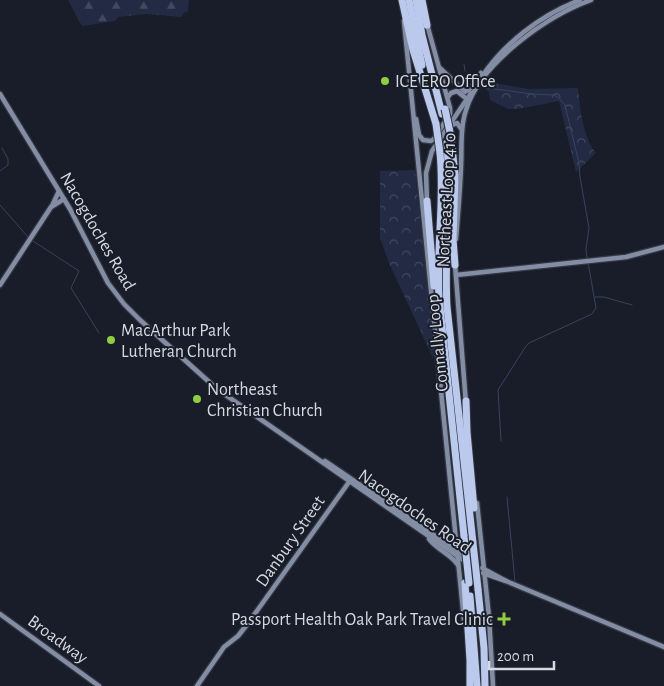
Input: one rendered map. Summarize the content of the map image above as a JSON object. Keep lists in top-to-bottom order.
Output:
{
  "streets": {
    "highway": ["Connally Loop"],
    "main road": [
      "Northeast Loop 410",
      "Nacogdoches Road",
      "Danbury Street",
      "Broadway"
    ]
  },
  "crossings": [
    ["Northeast Loop 410", "Nacogdoches Road"],
    ["Northeast Loop 410", "Connally Loop"],
    ["Nacogdoches Road", "Connally Loop"],
    ["Nacogdoches Road", "Danbury Street"]
  ],
  "places": {
    "other": ["ICE ERO Office", "MacArthur Park Lutheran Church", "Northeast Christian Church"],
    "health": ["Passport Health Oak Park Travel Clinic"]
  },
  "scale_bar": "200 m"
}
